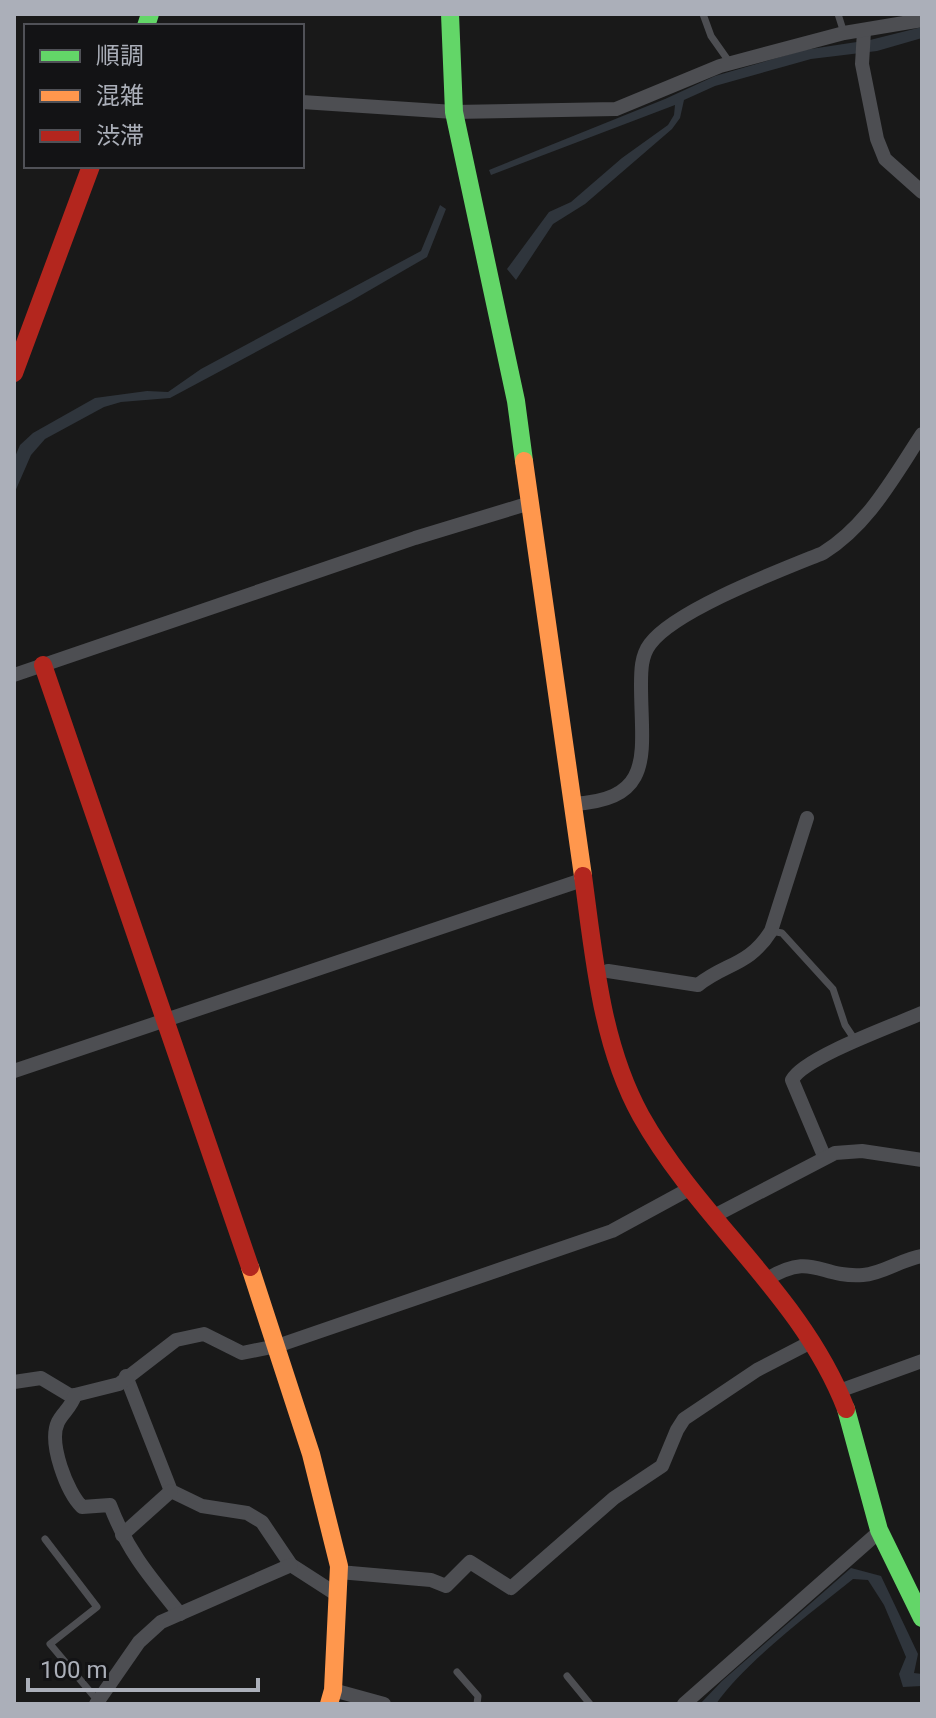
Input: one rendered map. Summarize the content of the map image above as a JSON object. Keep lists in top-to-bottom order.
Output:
{
  "legend": ["順調", "混雑", "渋滞"],
  "scale_bar": "100 m"
}
